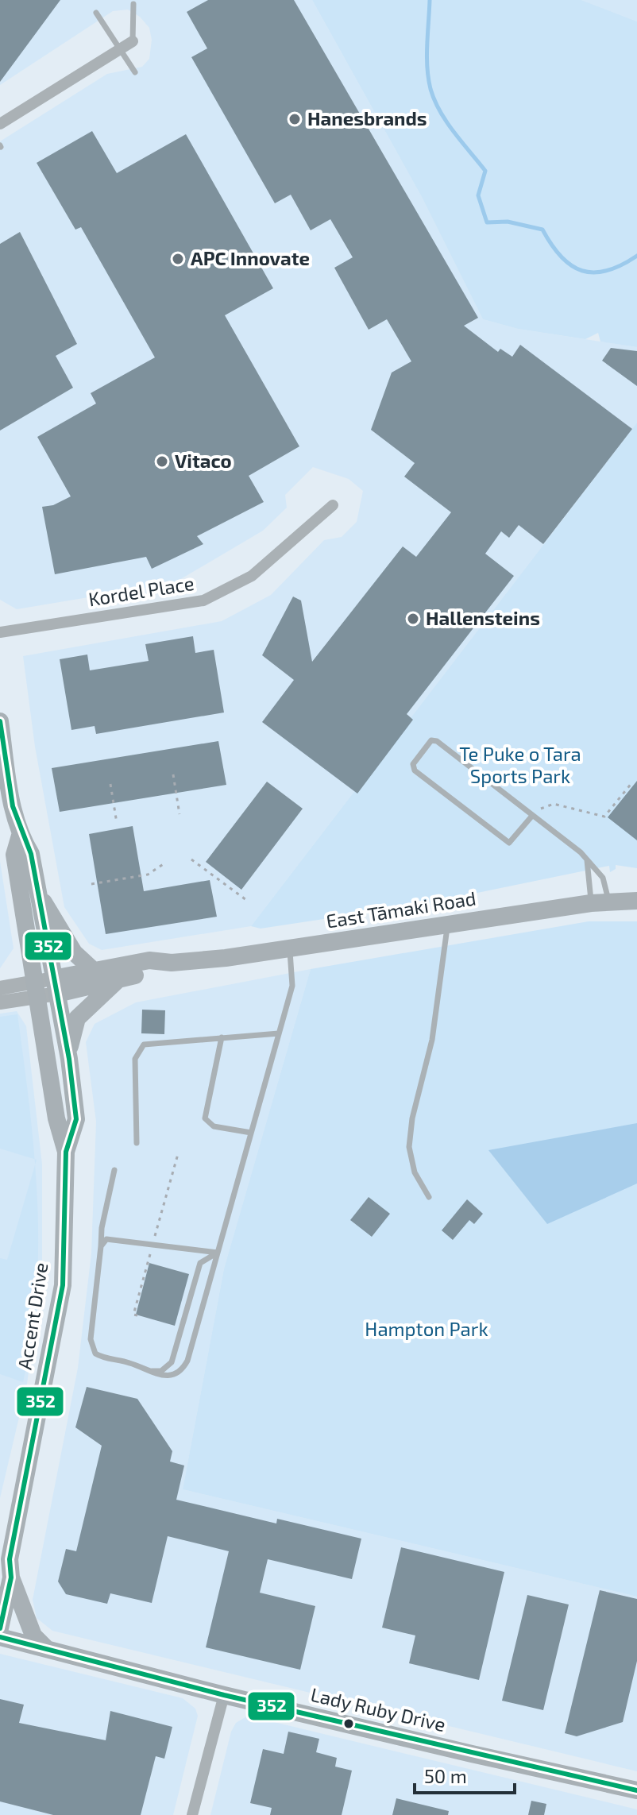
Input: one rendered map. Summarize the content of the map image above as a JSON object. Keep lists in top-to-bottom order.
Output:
{
  "streets": {
    "main road": ["East Tāmaki Road", "Accent Drive", "Lady Ruby Drive"],
    "street": ["Kordel Place"]
  },
  "crossings": [
    ["East Tāmaki Road", "Accent Drive"]
  ],
  "parks": ["Te Puke o Tara Sports Park", "Hampton Park"],
  "places": [
    "Hanesbrands",
    "APC Innovate",
    "Vitaco",
    "Hallensteins"
  ],
  "lines": ["transit line 352"],
  "scale_bar": "50 m"
}
